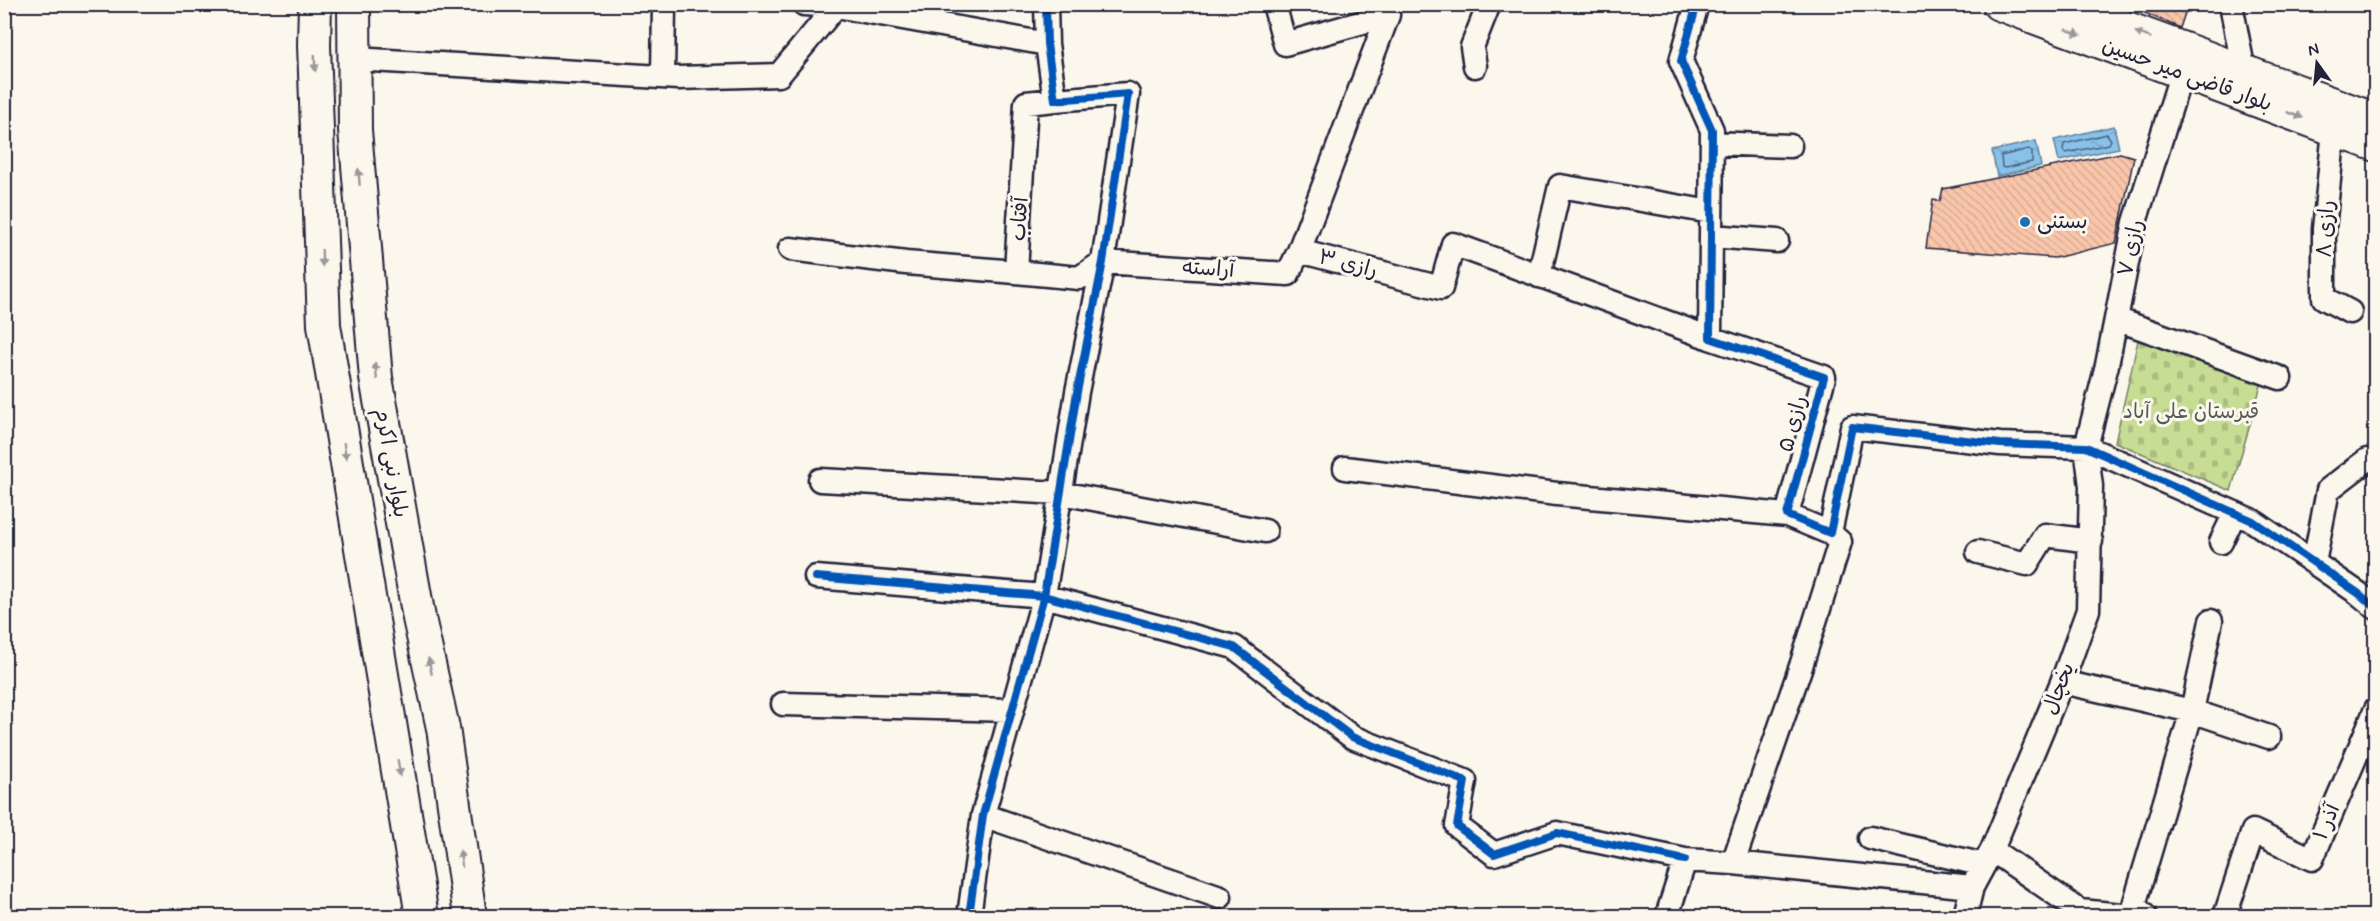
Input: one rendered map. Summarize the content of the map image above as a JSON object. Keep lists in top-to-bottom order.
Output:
{
  "streets": {
    "main road": ["بلوار قاضی میر حسین", "بلوار نبی اکرم"],
    "street": [
      "آفتاب",
      "رازی ۸",
      "رازی ۷",
      "رازی ۳",
      "آراسته",
      "رازی ۵",
      "یخچال",
      "آذر ۱"
    ]
  },
  "crossings": [
    ["بلوار قاضی میر حسین", "رازی ۸"],
    ["بلوار قاضی میر حسین", "رازی ۷"],
    ["آفتاب", "آراسته"],
    ["رازی ۷", "یخچال"],
    ["رازی ۳", "آراسته"],
    ["رازی ۳", "رازی ۵"]
  ],
  "parks": ["قبرستان علی آباد"],
  "places": ["بستنی"],
  "north": "top"
}
